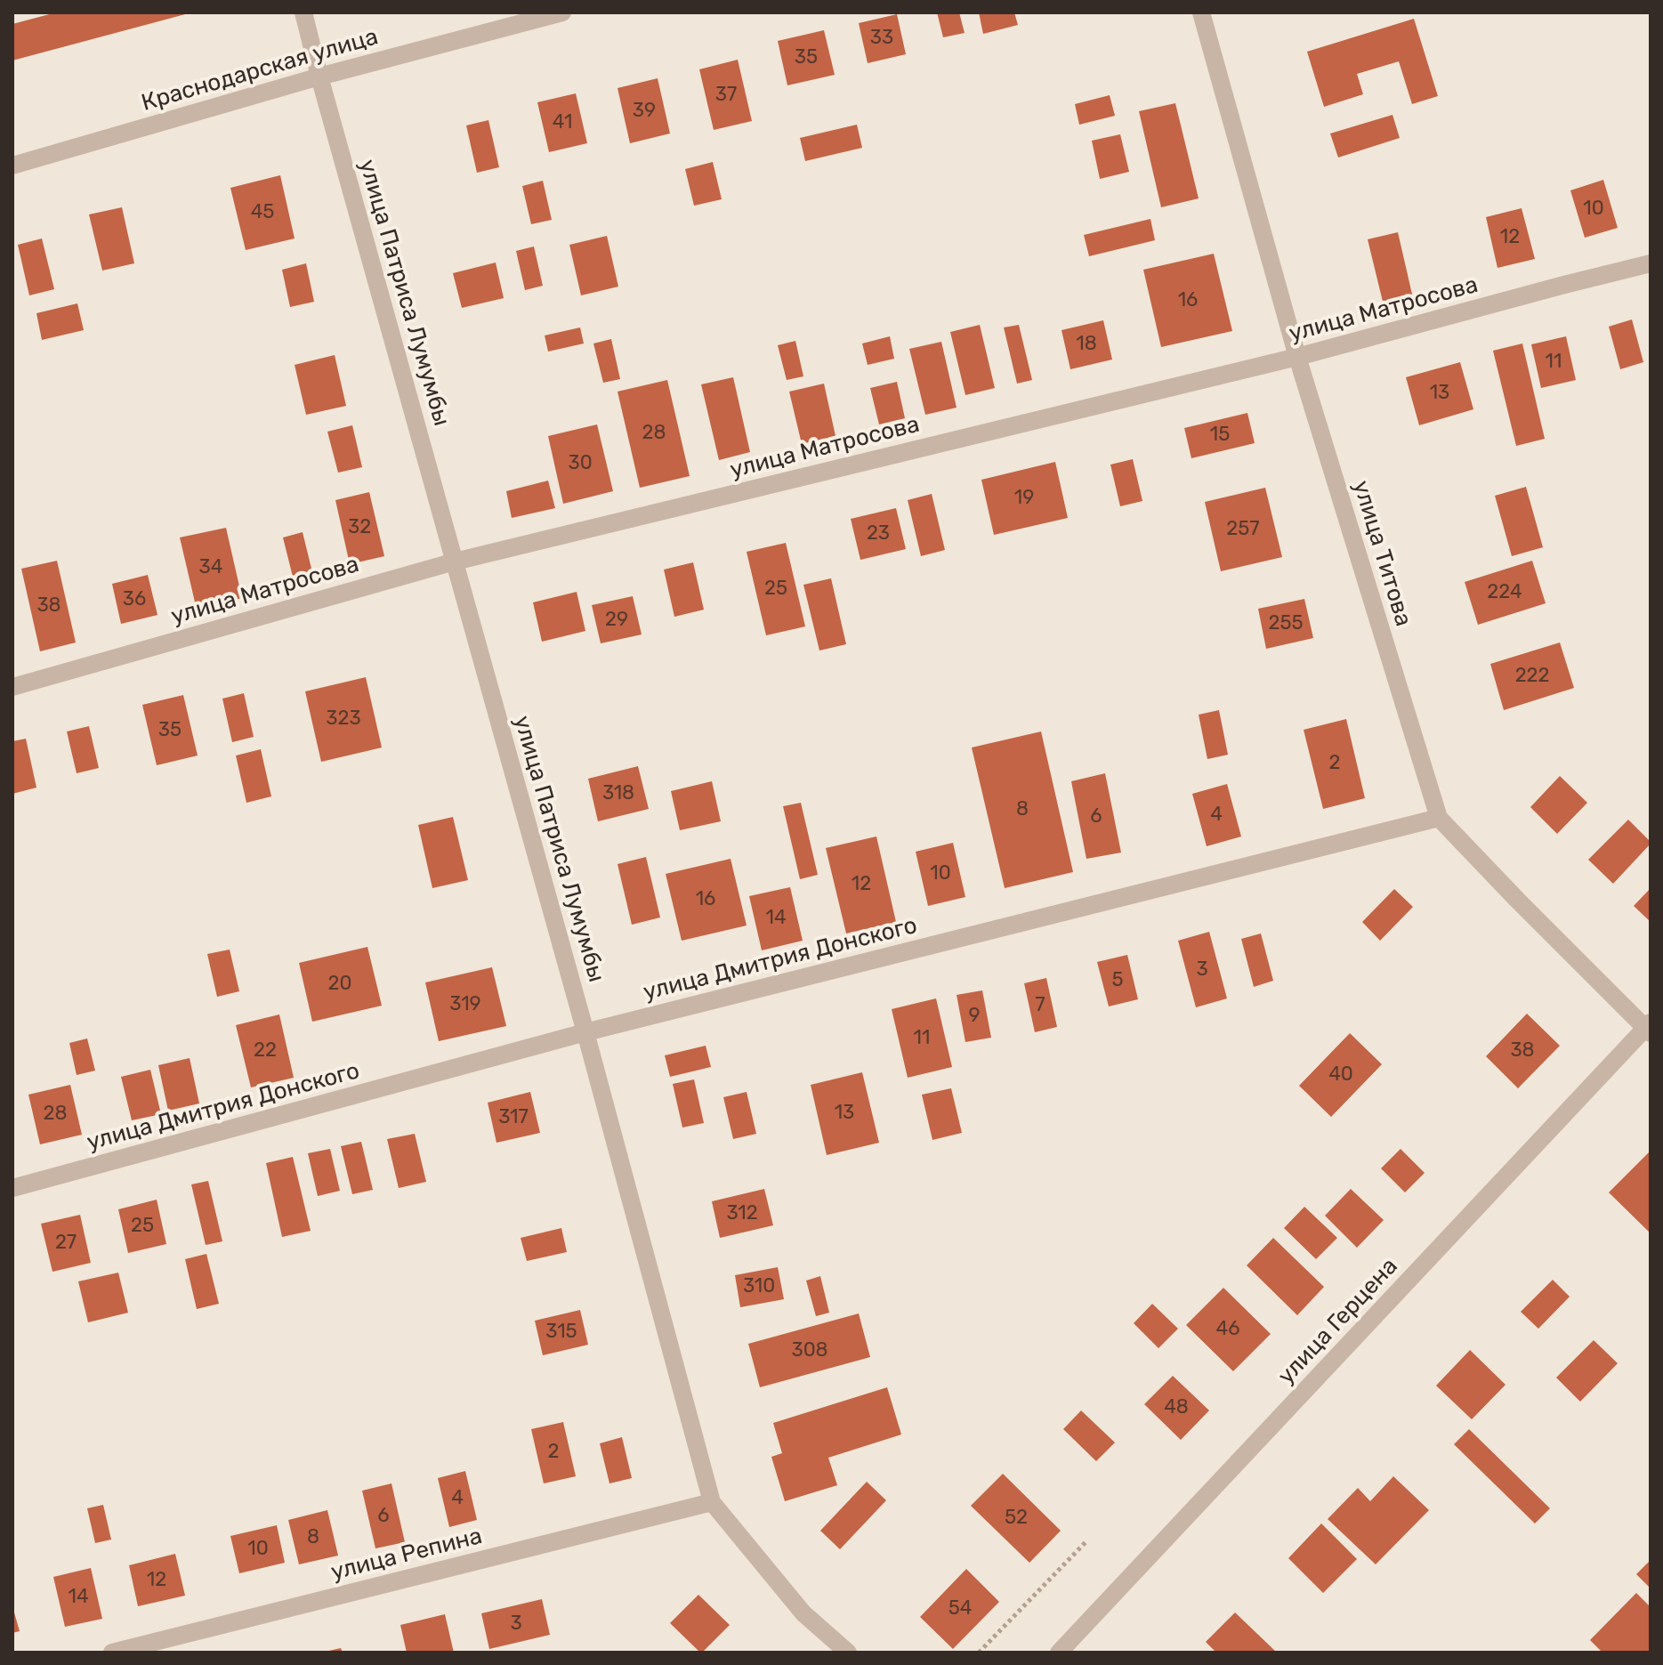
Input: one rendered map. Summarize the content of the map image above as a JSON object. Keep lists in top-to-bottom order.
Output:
{
  "streets": {
    "street": [
      "Краснодарская улица",
      "улица Патриса Лумумбы",
      "улица Матросова",
      "улица Титова",
      "улица Дмитрия Донского",
      "улица Герцена",
      "улица Репина"
    ]
  },
  "crossings": [
    ["Краснодарская улица", "улица Патриса Лумумбы"],
    ["улица Патриса Лумумбы", "улица Матросова"],
    ["улица Патриса Лумумбы", "улица Дмитрия Донского"],
    ["улица Патриса Лумумбы", "улица Репина"],
    ["улица Матросова", "улица Титова"],
    ["улица Титова", "улица Дмитрия Донского"],
    ["улица Титова", "улица Герцена"]
  ],
  "house_numbers": [
    "33",
    "35",
    "37",
    "39",
    "41",
    "10",
    "45",
    "12",
    "16",
    "18",
    "11",
    "13",
    "28",
    "15",
    "30",
    "19",
    "32",
    "257",
    "23",
    "34",
    "25",
    "224",
    "36",
    "38",
    "29",
    "255",
    "222",
    "323",
    "35",
    "2",
    "318",
    "8",
    "4",
    "6",
    "10",
    "12",
    "16",
    "14",
    "3",
    "5",
    "20",
    "319",
    "7",
    "9",
    "11",
    "22",
    "38",
    "40",
    "13",
    "28",
    "317",
    "312",
    "25",
    "27",
    "310",
    "46",
    "315",
    "308",
    "48",
    "2",
    "4",
    "6",
    "52",
    "8",
    "10",
    "12",
    "14",
    "54",
    "3"
  ]
}
